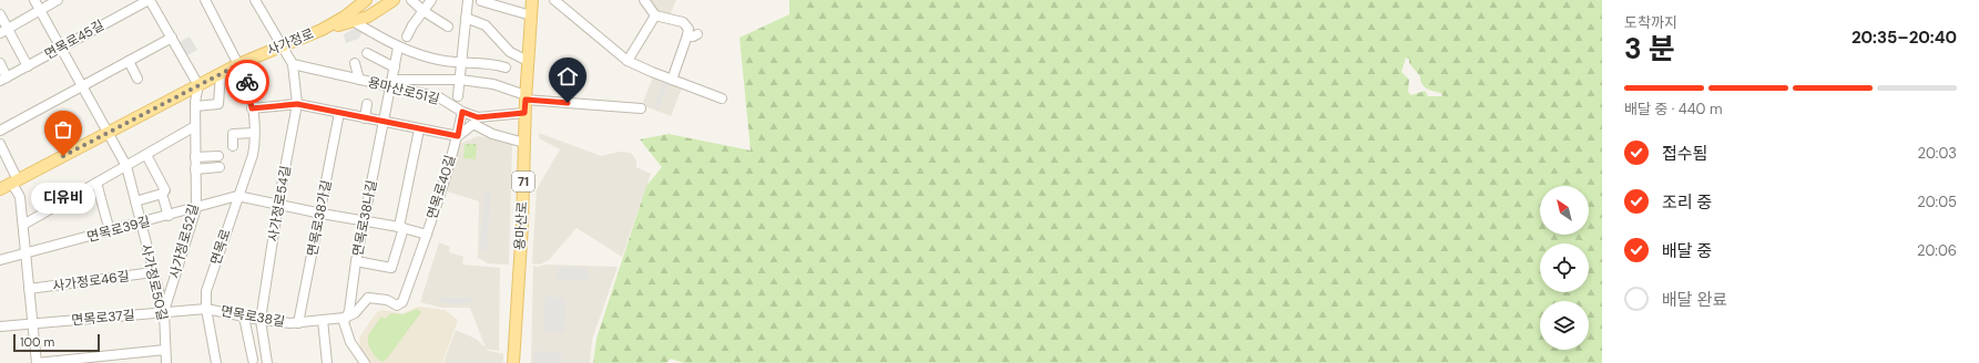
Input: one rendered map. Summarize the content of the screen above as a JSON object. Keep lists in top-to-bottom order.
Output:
{
  "streets": {
    "main road": ["사가정로", "71", "용마산로"],
    "street": [
      "면목로45길",
      "용마산로51길",
      "면목로40길",
      "사가정로54길",
      "면목로38가길",
      "면목로38나길",
      "면목로39길",
      "사가정로52길",
      "면목로",
      "사가정로46길",
      "사가정로50길",
      "면목로38길",
      "면목로37길"
    ]
  },
  "crossings": [
    ["면목로45길", "사가정로50길"],
    ["사가정로", "사가정로54길"],
    ["사가정로", "사가정로52길"],
    ["사가정로", "면목로"],
    ["사가정로", "사가정로50길"],
    ["용마산로51길", "면목로40길"],
    ["용마산로51길", "사가정로54길"],
    ["용마산로51길", "면목로38나길"],
    ["용마산로51길", "용마산로"],
    ["면목로40길", "사가정로54길"],
    ["면목로40길", "면목로38가길"],
    ["면목로40길", "면목로38나길"],
    ["면목로40길", "면목로39길"],
    ["면목로40길", "면목로"],
    ["사가정로54길", "면목로38길"],
    ["면목로38가길", "면목로38길"],
    ["면목로38나길", "면목로38길"],
    ["면목로39길", "사가정로52길"],
    ["면목로39길", "면목로"],
    ["면목로39길", "사가정로50길"],
    ["사가정로52길", "사가정로50길"],
    ["사가정로52길", "면목로37길"],
    ["면목로", "면목로38길"],
    ["면목로", "면목로37길"],
    ["사가정로46길", "사가정로50길"],
    ["사가정로50길", "면목로37길"],
    ["면목로38길", "면목로37길"]
  ],
  "places": ["디유비"],
  "scale_bar": "100 m",
  "north": "top left",
  "page": {
    "heading": ["3 분", "도착까지", "20:35–20:40"],
    "bar": "배달 중 · 440 m",
    "list": [
      ["접수됨", "20:03"],
      ["조리 중", "20:05"],
      ["배달 중", "20:06"],
      "배달 완료"
    ],
    "bubble": "디유비",
    "scale": "100 m"
  }
}
